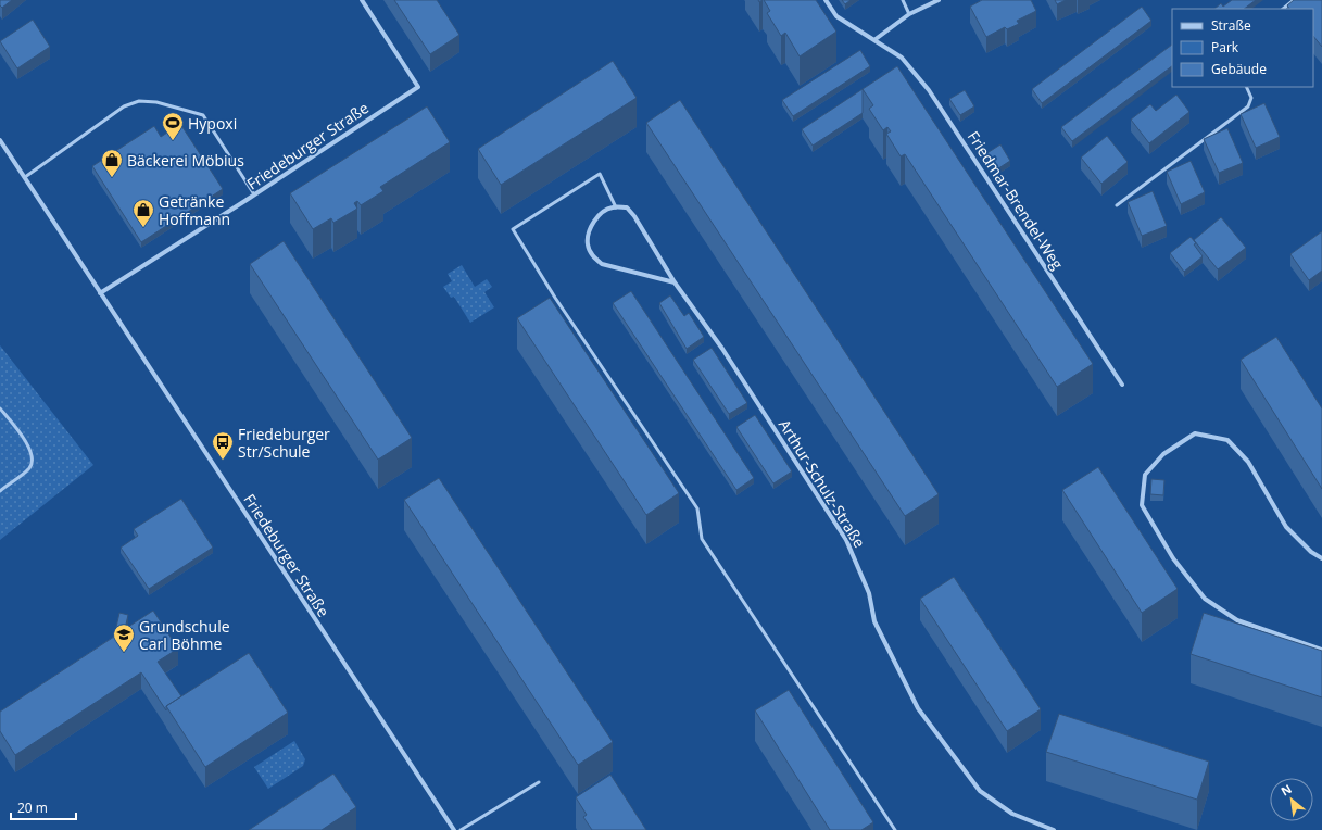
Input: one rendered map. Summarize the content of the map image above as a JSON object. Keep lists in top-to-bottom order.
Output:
{
  "streets": {
    "street": ["Friedeburger Straße", "Friedmar-Brendel-Weg", "Arthur-Schulz-Straße"]
  },
  "places": {
    "sports": ["Hypoxi"],
    "shop": ["Bäckerei Möbius", "Getränke Hoffmann"],
    "bus stop": ["Friedeburger Str/Schule"],
    "school or university": ["Grundschule Carl Böhme"]
  },
  "legend": ["Straße", "Park", "Gebäude"],
  "scale_bar": "20 m",
  "north": "top left"
}
